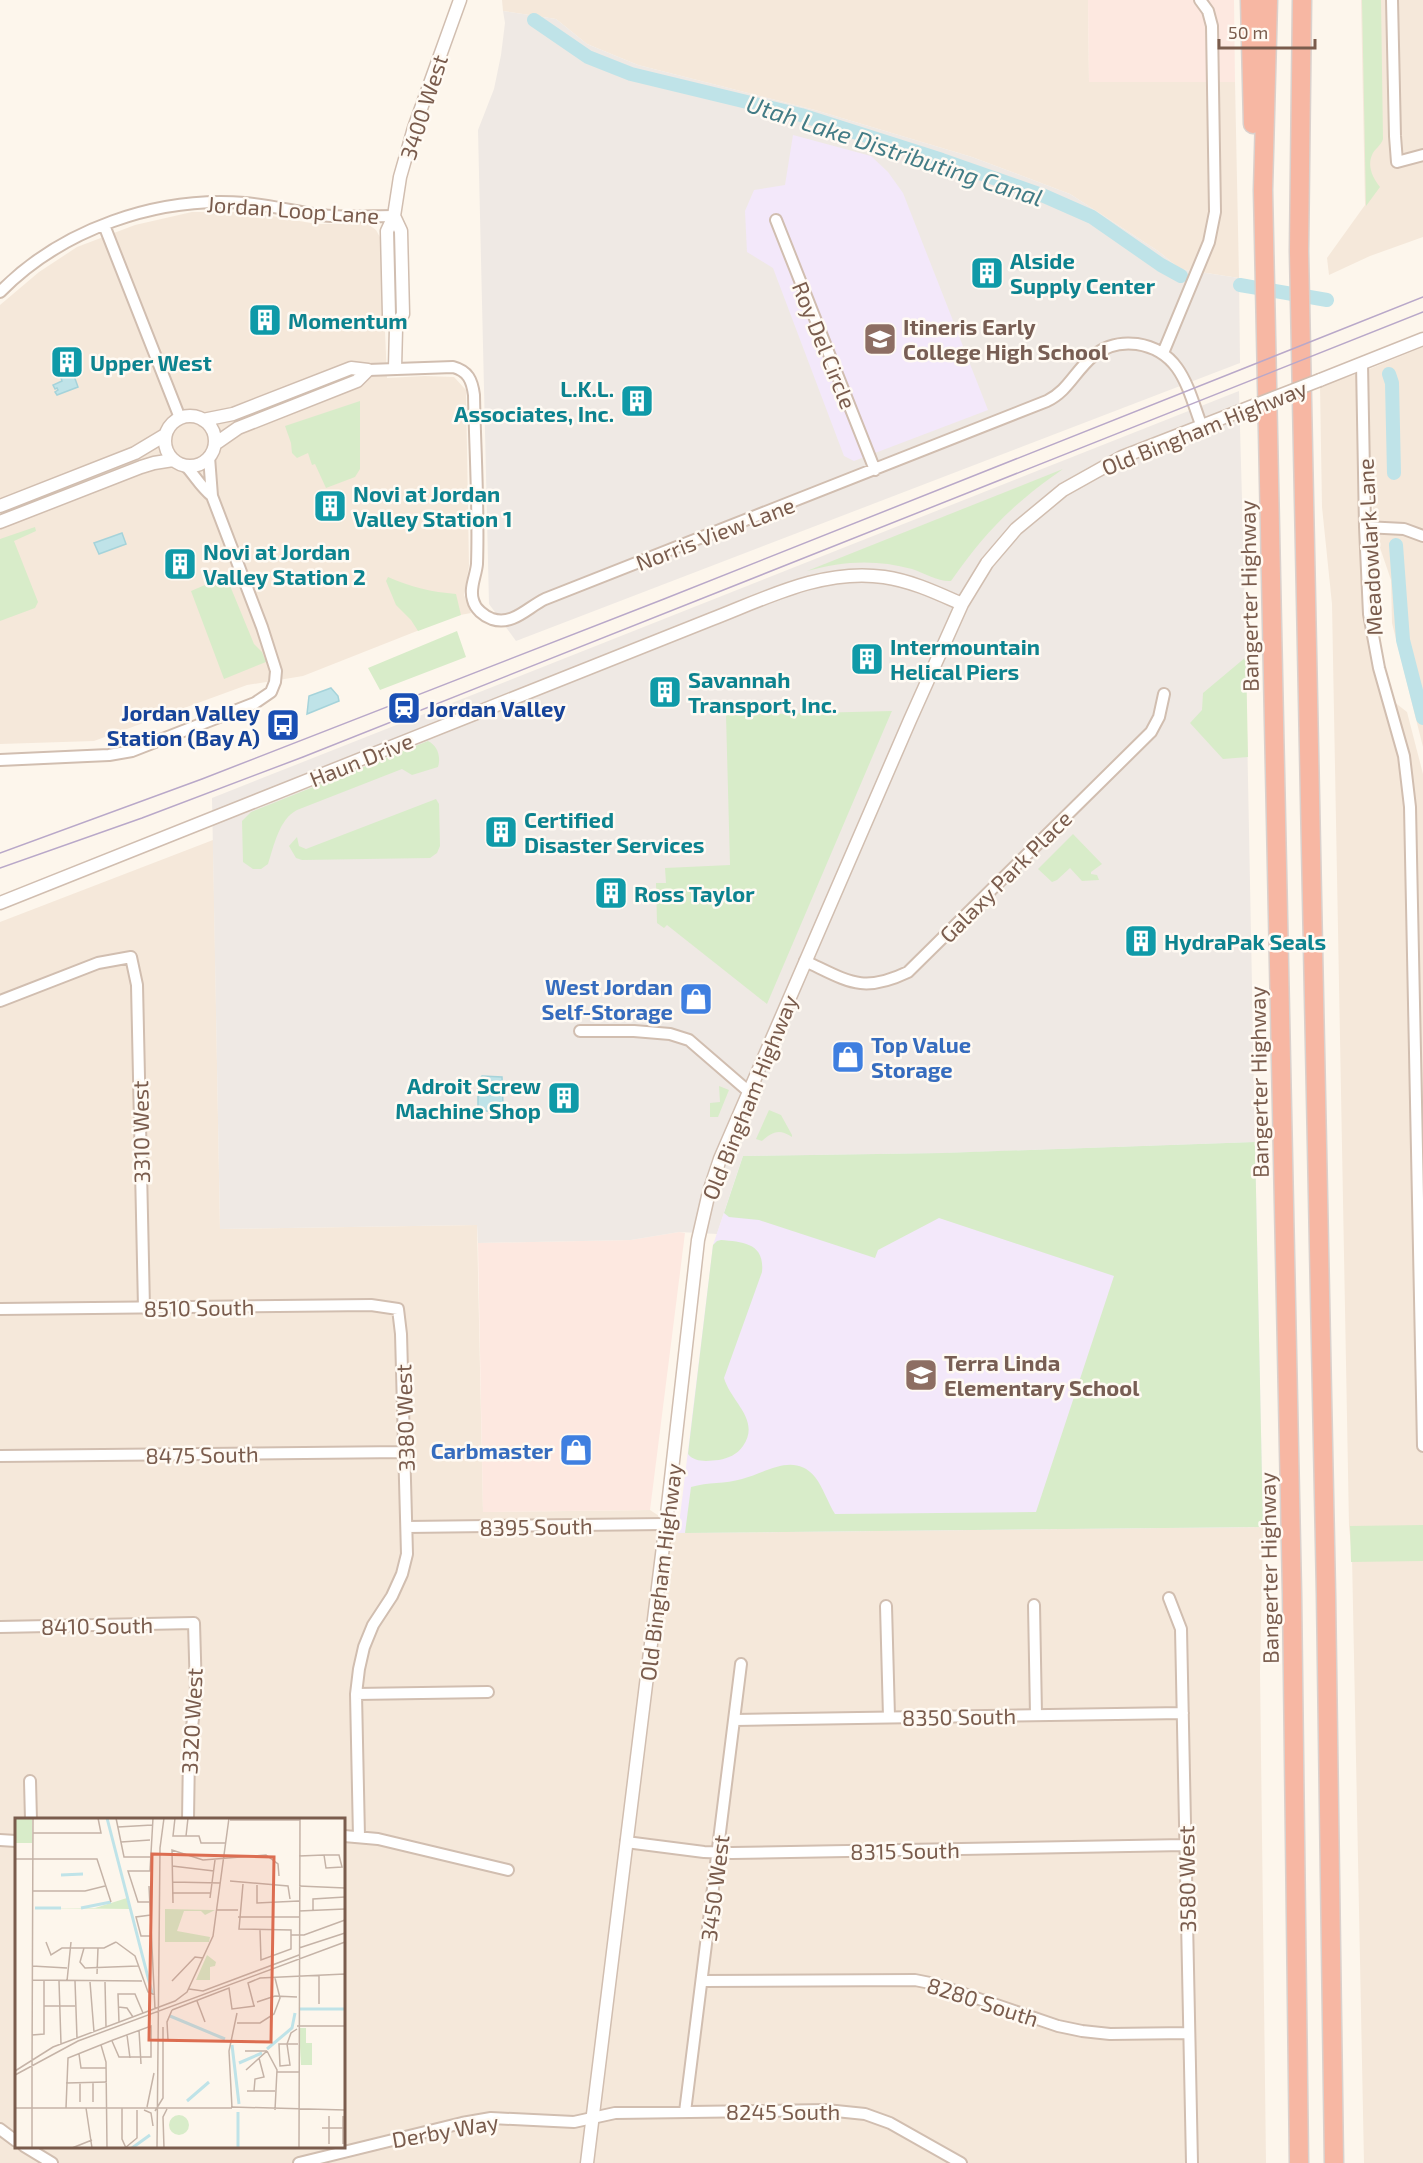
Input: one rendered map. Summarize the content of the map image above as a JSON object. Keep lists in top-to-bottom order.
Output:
{
  "streets": {
    "highway": ["Bangerter Highway"],
    "street": [
      "3400 West",
      "Jordan Loop Lane",
      "Roy Del Circle",
      "Old Bingham Highway",
      "Norris View Lane",
      "Meadowlark Lane",
      "Haun Drive",
      "Galaxy Park Place",
      "3310 West",
      "8510 South",
      "3380 West",
      "8475 South",
      "8395 South",
      "8410 South",
      "8350 South",
      "3320 West",
      "8315 South",
      "3580 West",
      "3450 West",
      "8280 South",
      "8245 South",
      "Derby Way"
    ]
  },
  "crossings": [
    ["3400 West", "Jordan Loop Lane"],
    ["3400 West", "Norris View Lane"],
    ["Roy Del Circle", "Norris View Lane"],
    ["Old Bingham Highway", "Meadowlark Lane"],
    ["Old Bingham Highway", "Haun Drive"],
    ["Old Bingham Highway", "Galaxy Park Place"],
    ["Old Bingham Highway", "8395 South"],
    ["Old Bingham Highway", "8315 South"],
    ["Old Bingham Highway", "8245 South"],
    ["Old Bingham Highway", "Derby Way"],
    ["3310 West", "8510 South"],
    ["8510 South", "3380 West"],
    ["3380 West", "8475 South"],
    ["3380 West", "8395 South"],
    ["8410 South", "3320 West"],
    ["8350 South", "3580 West"],
    ["8350 South", "3450 West"],
    ["8315 South", "3580 West"],
    ["8315 South", "3450 West"],
    ["3580 West", "8280 South"],
    ["3450 West", "8280 South"],
    ["3450 West", "8245 South"],
    ["8245 South", "Derby Way"]
  ],
  "water": ["Utah Lake Distributing Canal"],
  "places": {
    "building": [
      "Alside Supply Center",
      "Momentum",
      "Upper West",
      "L.K.L. Associates, Inc.",
      "Novi at Jordan Valley Station 1",
      "Novi at Jordan Valley Station 2",
      "Intermountain Helical Piers",
      "Savannah Transport, Inc.",
      "Certified Disaster Services",
      "Ross Taylor",
      "HydraPak Seals",
      "Adroit Screw Machine Shop"
    ],
    "school or university": ["Itineris Early College High School", "Terra Linda Elementary School"],
    "station": ["Jordan Valley"],
    "bus stop": ["Jordan Valley Station (Bay A)"],
    "shop": ["West Jordan Self-Storage", "Top Value Storage", "Carbmaster"]
  },
  "scale_bar": "50 m"
}
